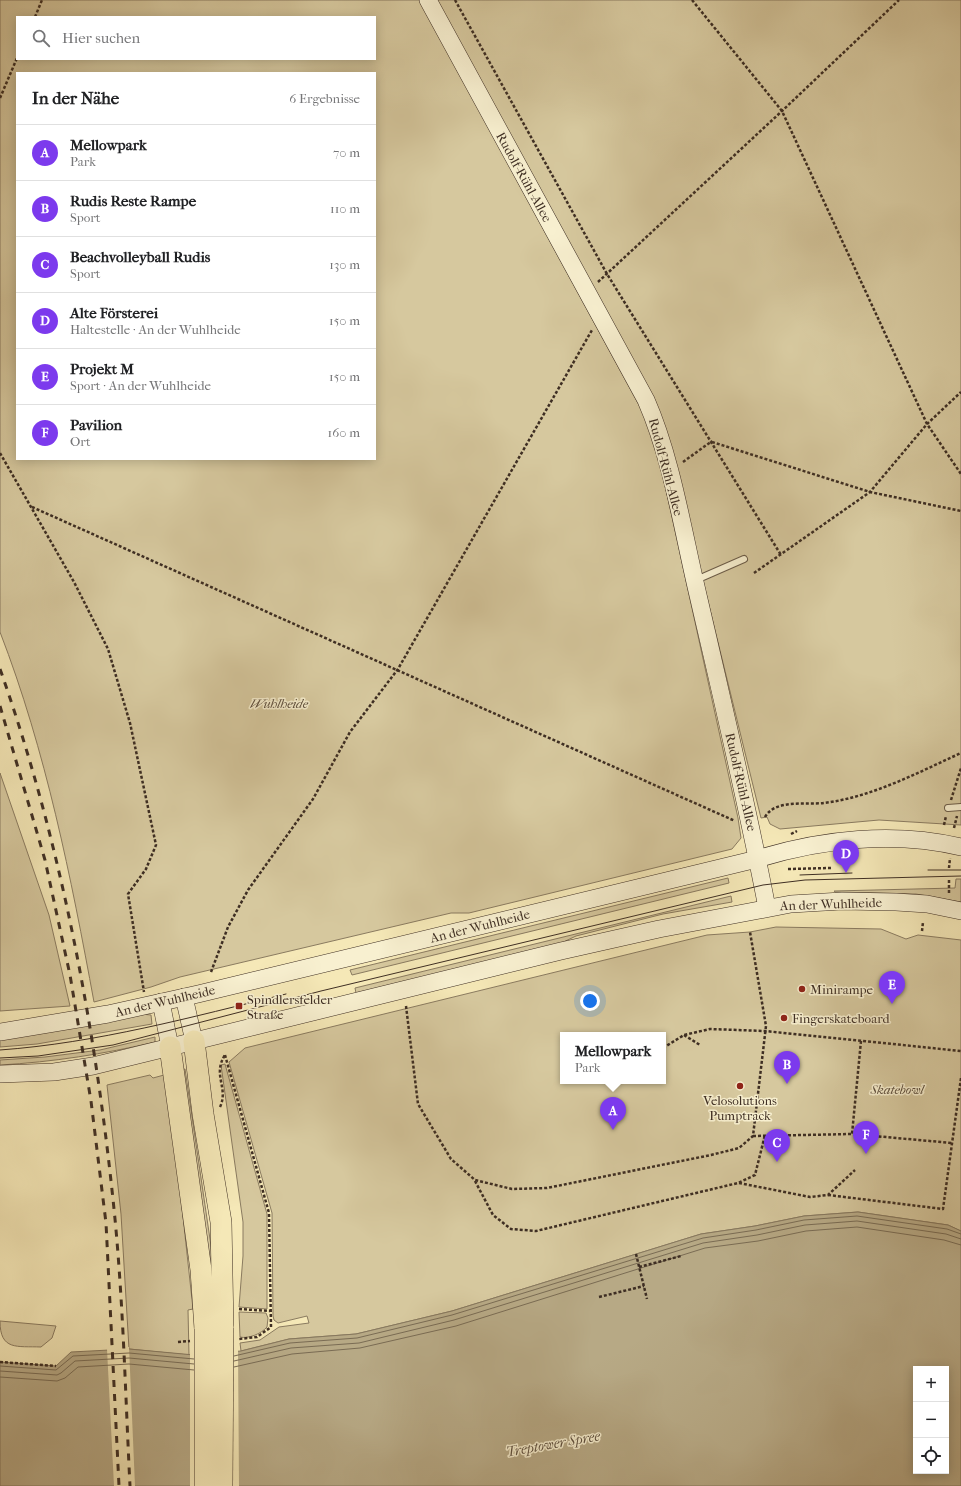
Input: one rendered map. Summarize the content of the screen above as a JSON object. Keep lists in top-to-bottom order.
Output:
{
  "streets": {
    "main road": ["Rudolf-Rühl-Allee", "An der Wuhlheide"]
  },
  "crossings": [
    ["Rudolf-Rühl-Allee", "An der Wuhlheide"]
  ],
  "water": ["Treptower Spree"],
  "parks": ["Wuhlheide", "Skatebowl"],
  "places": {
    "other": ["Minirampe", "Fingerskateboard", "Velosolutions Pumptrack"],
    "transit": ["Spindlersfelder Straße"]
  },
  "page": {
    "search": "Hier suchen",
    "heading": ["In der Nähe", "6 Ergebnisse"],
    "list": [
      {
        "mark": "A",
        "name": "Mellowpark",
        "note": "Park",
        "value": "70 m"
      },
      {
        "mark": "B",
        "name": "Rudis Reste Rampe",
        "note": "Sport",
        "value": "110 m"
      },
      {
        "mark": "C",
        "name": "Beachvolleyball Rudis",
        "note": "Sport",
        "value": "130 m"
      },
      {
        "mark": "D",
        "name": "Alte Försterei",
        "note": "Haltestelle · An der Wuhlheide",
        "value": "150 m"
      },
      {
        "mark": "E",
        "name": "Projekt M",
        "note": "Sport · An der Wuhlheide",
        "value": "150 m"
      },
      {
        "mark": "F",
        "name": "Pavilion",
        "note": "Ort",
        "value": "160 m"
      }
    ],
    "pins": [
      "D",
      "E",
      "B",
      "A",
      "F",
      "C"
    ],
    "popup": ["Mellowpark", "Park"],
    "map_buttons": ["+", "−"]
  }
}
